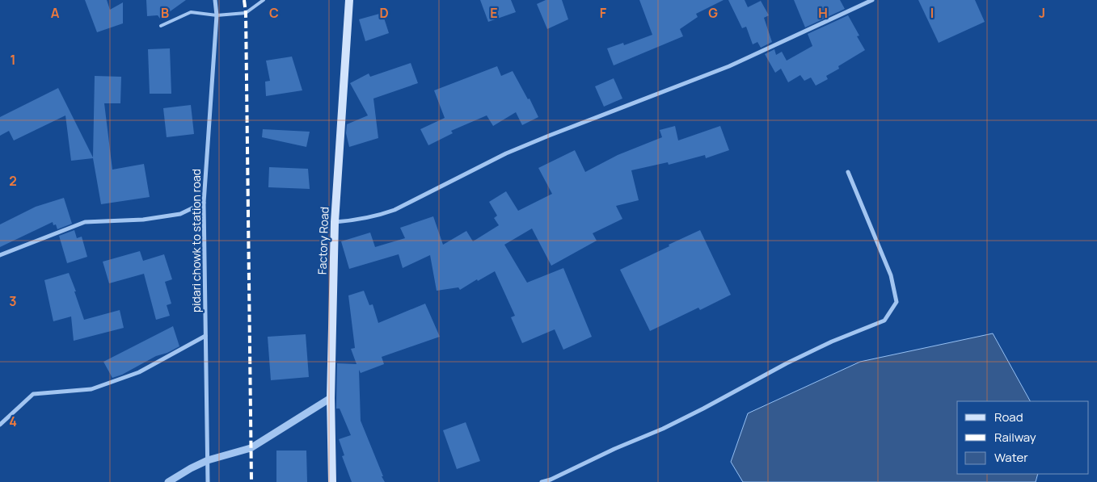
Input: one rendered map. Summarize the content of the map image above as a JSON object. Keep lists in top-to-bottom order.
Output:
{
  "streets": {
    "main road": ["Factory Road"],
    "street": ["pidari chowk to station road"]
  },
  "legend": ["Road", "Railway", "Water"],
  "grid": {
    "columns": [
      "A",
      "B",
      "C",
      "D",
      "E",
      "F",
      "G",
      "H",
      "I",
      "J"
    ],
    "rows": [
      "1",
      "2",
      "3",
      "4"
    ]
  }
}
